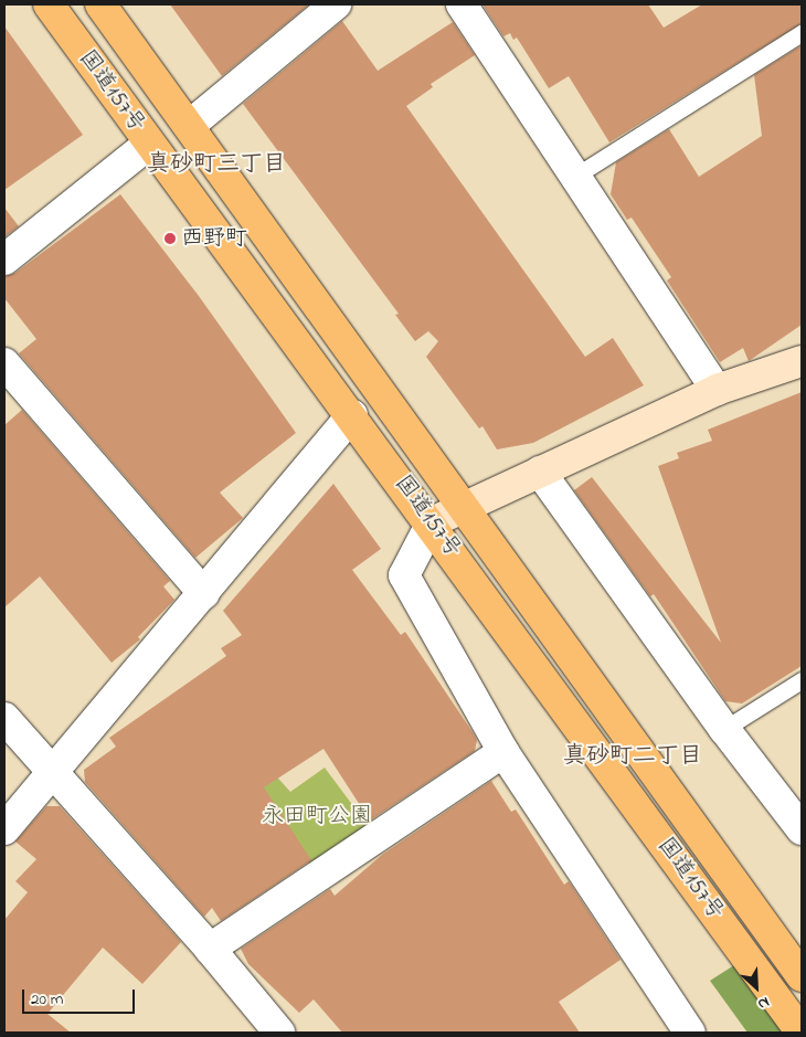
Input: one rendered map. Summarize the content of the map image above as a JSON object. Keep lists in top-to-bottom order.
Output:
{
  "streets": {
    "highway": ["国道157号"]
  },
  "districts": ["真砂町三丁目", "真砂町二丁目"],
  "parks": ["永田町公園"],
  "places": ["西野町"],
  "scale_bar": "20 m",
  "north": "bottom right"
}
